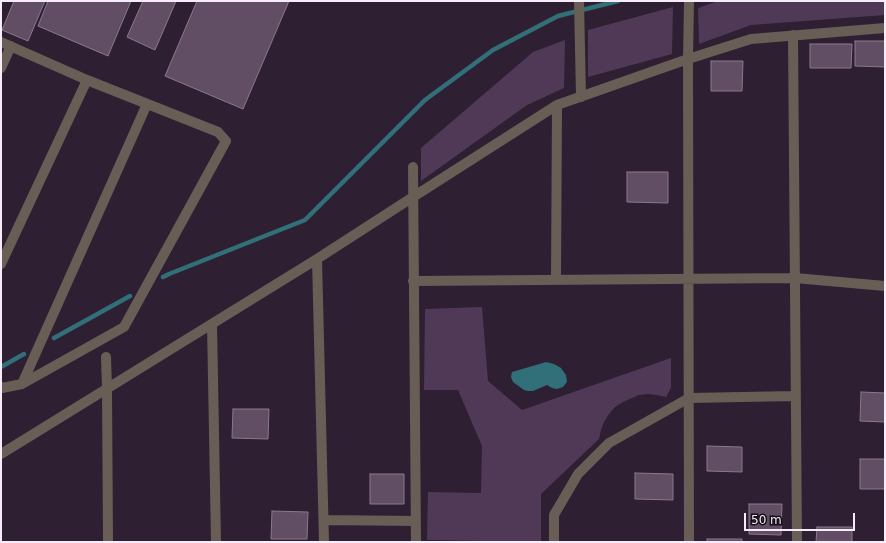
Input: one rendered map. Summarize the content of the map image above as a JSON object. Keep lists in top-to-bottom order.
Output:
{
  "scale_bar": "50 m"
}
